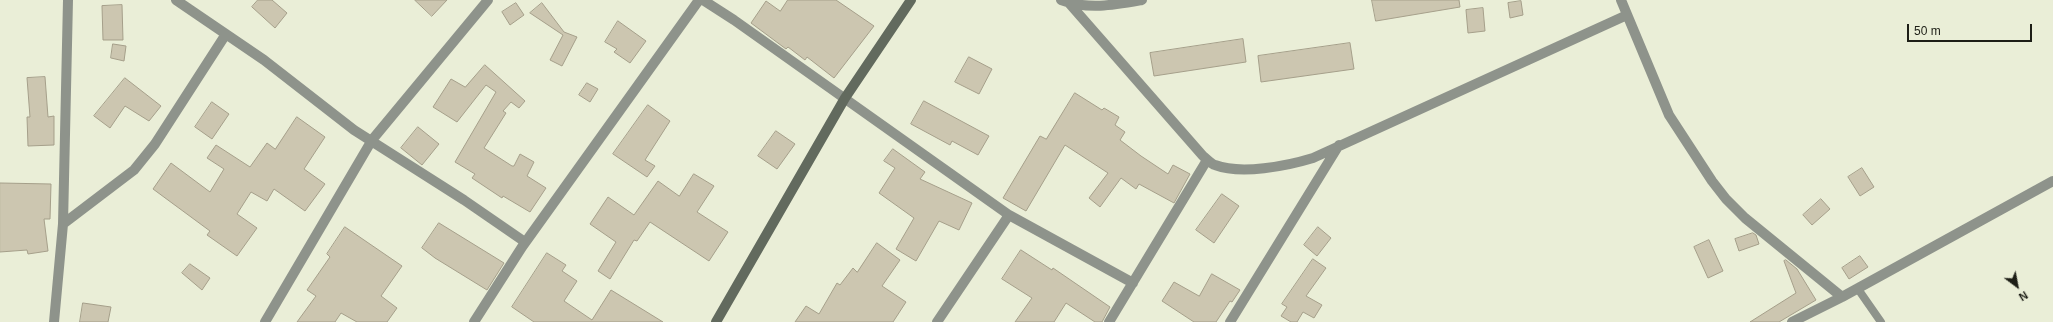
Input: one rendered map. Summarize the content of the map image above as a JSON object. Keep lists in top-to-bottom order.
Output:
{
  "scale_bar": "50 m",
  "north": "bottom right"
}
